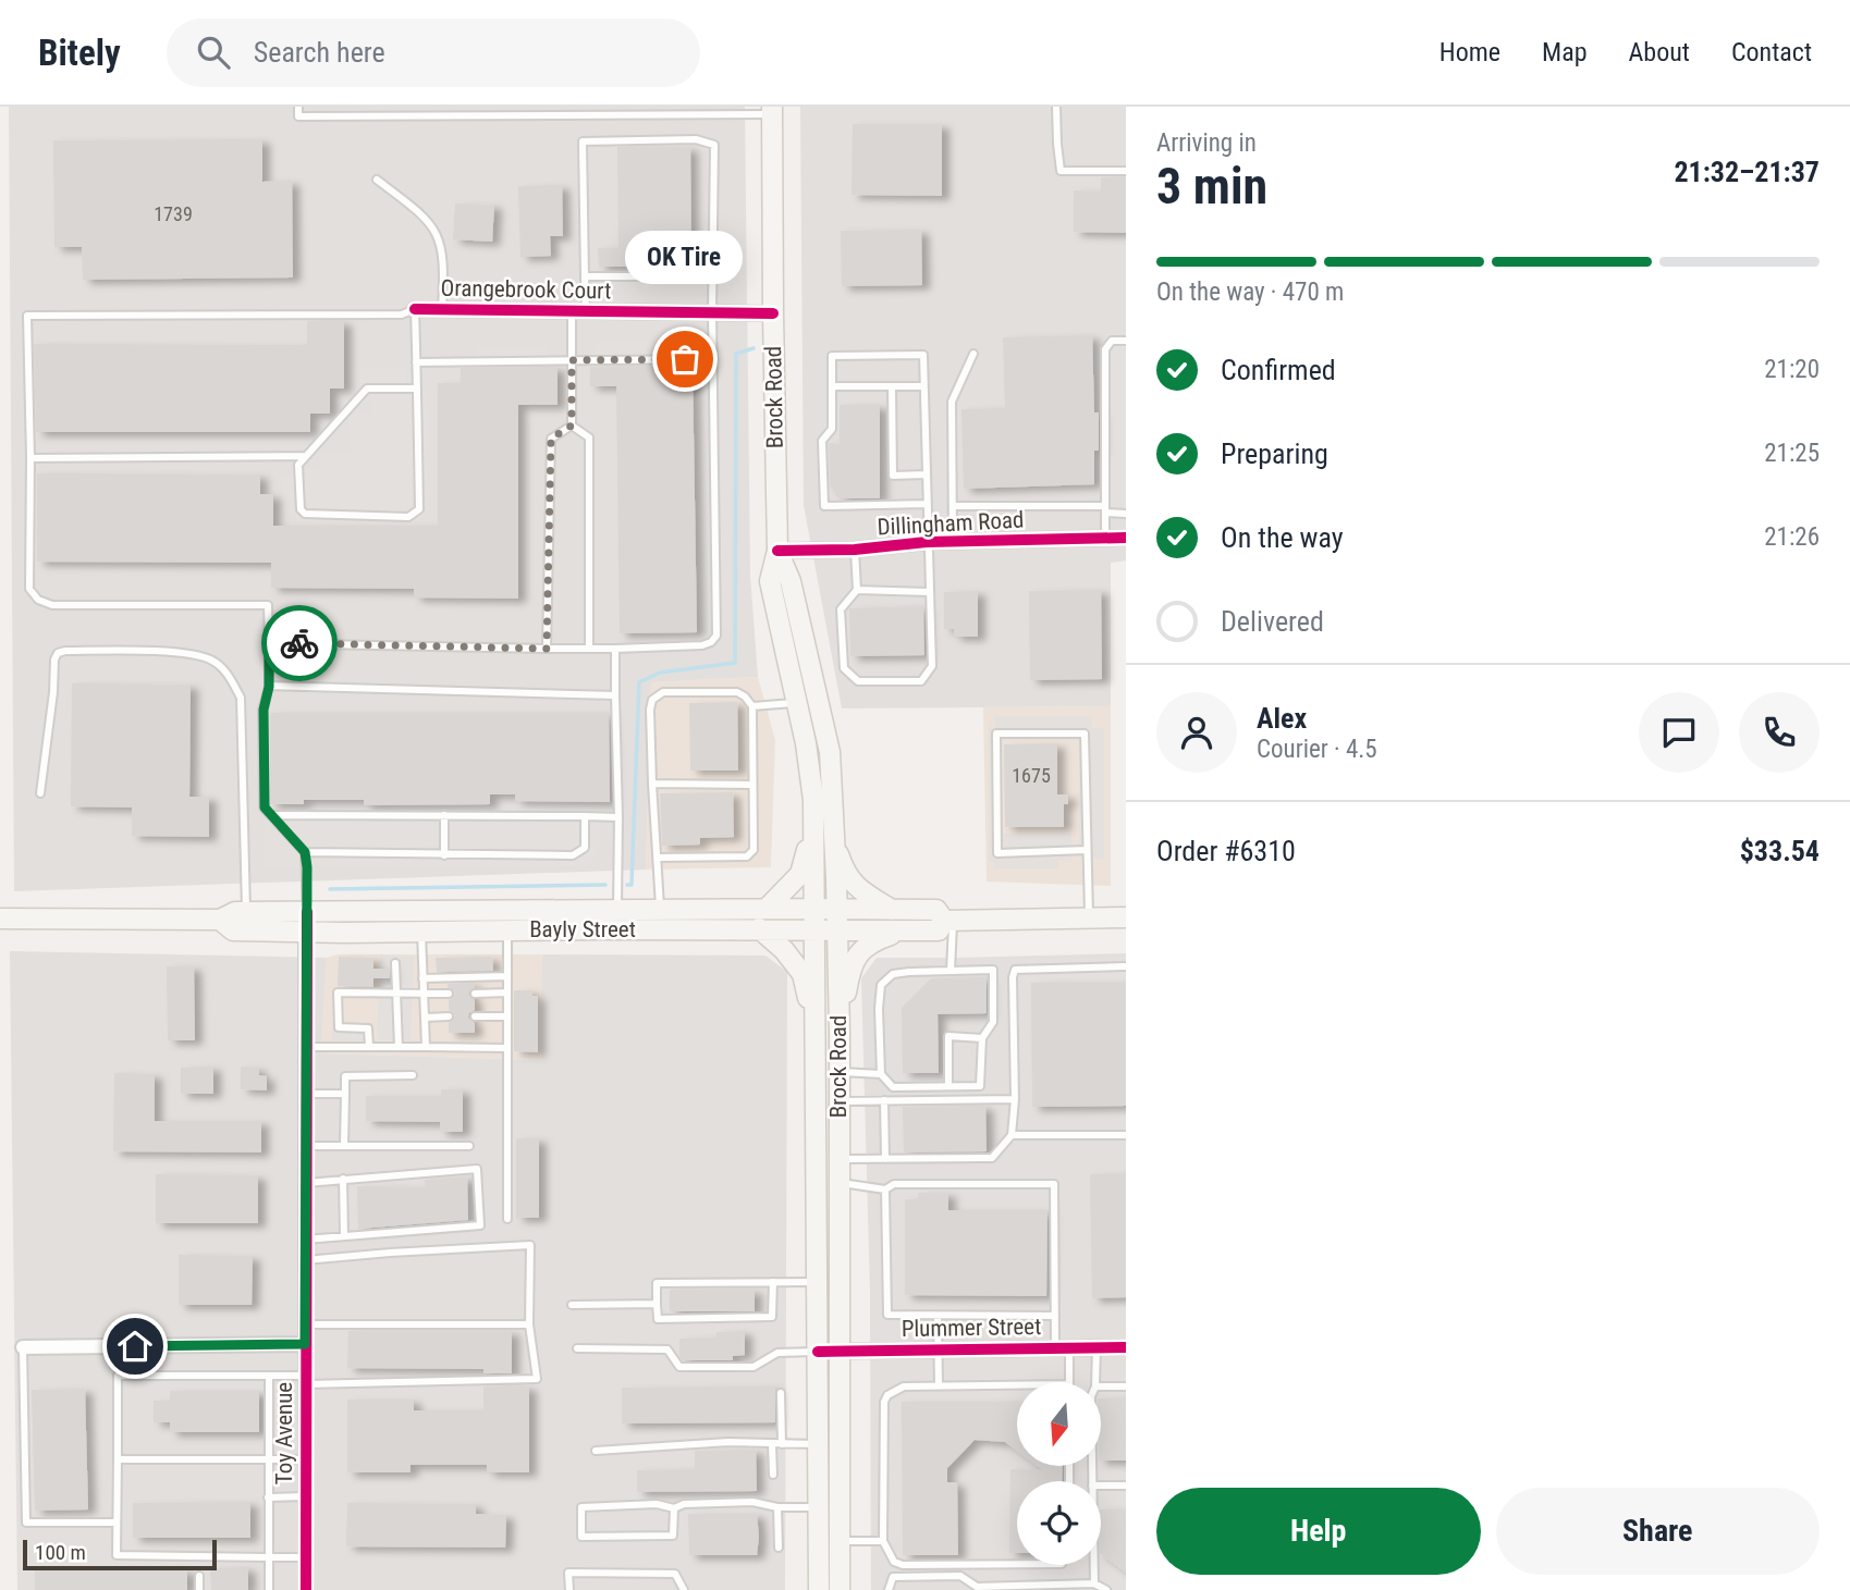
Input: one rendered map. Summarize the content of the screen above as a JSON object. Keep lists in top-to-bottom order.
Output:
{
  "streets": {
    "main road": ["Brock Road", "Bayly Street"],
    "street": [
      "Orangebrook Court",
      "Dillingham Road",
      "Plummer Street",
      "Toy Avenue"
    ]
  },
  "crossings": [
    ["Orangebrook Court", "Brock Road"],
    ["Brock Road", "Dillingham Road"],
    ["Brock Road", "Bayly Street"],
    ["Brock Road", "Plummer Street"],
    ["Bayly Street", "Toy Avenue"]
  ],
  "places": ["OK Tire"],
  "house_numbers": ["1739", "1675"],
  "scale_bar": "100 m",
  "north": "bottom",
  "page": {
    "header": "Bitely",
    "search": "Search here",
    "nav": [
      "Home",
      "Map",
      "About",
      "Contact"
    ],
    "heading": ["3 min", "Arriving in", "21:32–21:37"],
    "panel": [
      "Alex",
      "Courier · 4.5",
      "Order #6310",
      "$33.54"
    ],
    "bubble": "OK Tire",
    "bar": "On the way · 470 m",
    "list": [
      ["Confirmed", "21:20"],
      ["Preparing", "21:25"],
      ["On the way", "21:26"],
      "Delivered"
    ],
    "buttons": ["Help", "Share"],
    "scale": "100 m"
  }
}
